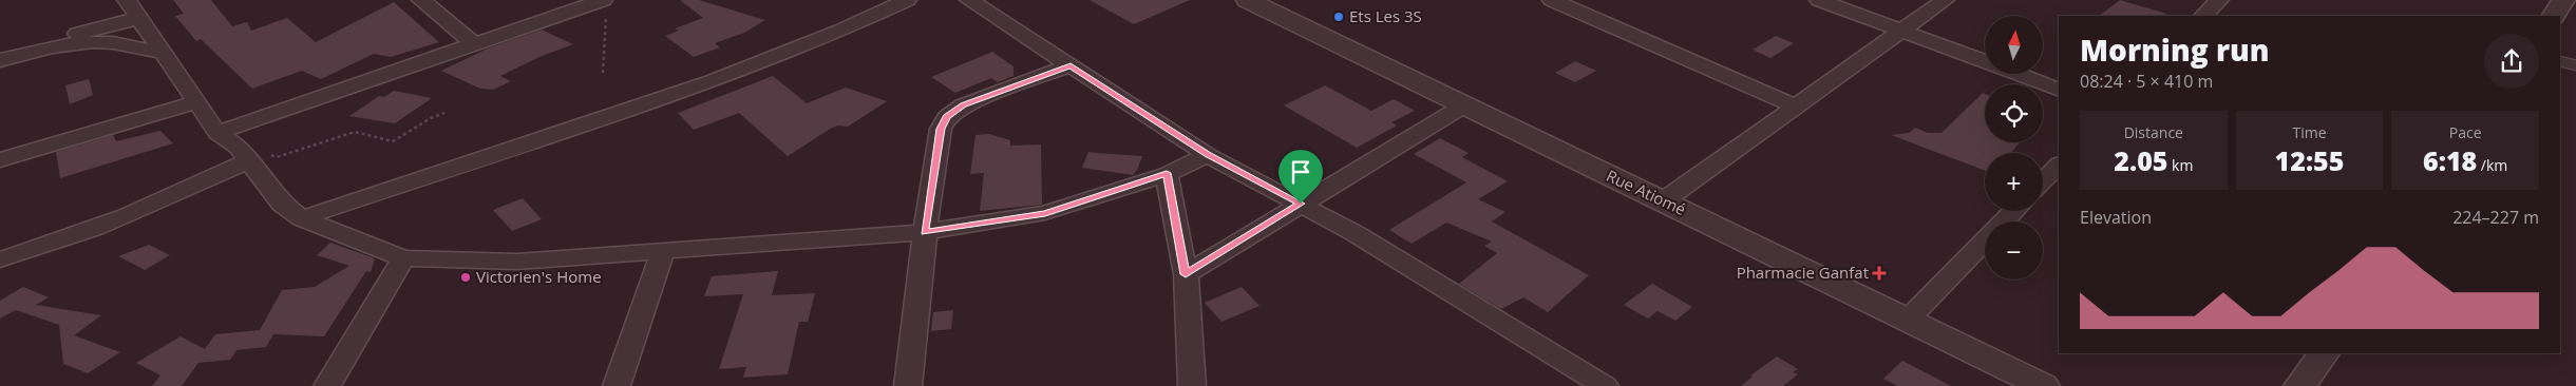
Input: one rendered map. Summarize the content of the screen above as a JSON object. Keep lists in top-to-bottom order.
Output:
{
  "streets": {
    "street": ["Rue Atiomé"]
  },
  "places": {
    "other": ["Ets Les 3S", "Victorien's Home"],
    "health": ["Pharmacie Ganfat"]
  },
  "north": "top",
  "page": {
    "map_buttons": ["+", "−"],
    "heading": ["Morning run", "08:24 · 5 × 410 m"],
    "stats": [
      ["Distance", "2.05 km"],
      ["Time", "12:55"],
      ["Pace", "6:18 /km"]
    ],
    "chart": ["Elevation", "224–227 m"]
  }
}
